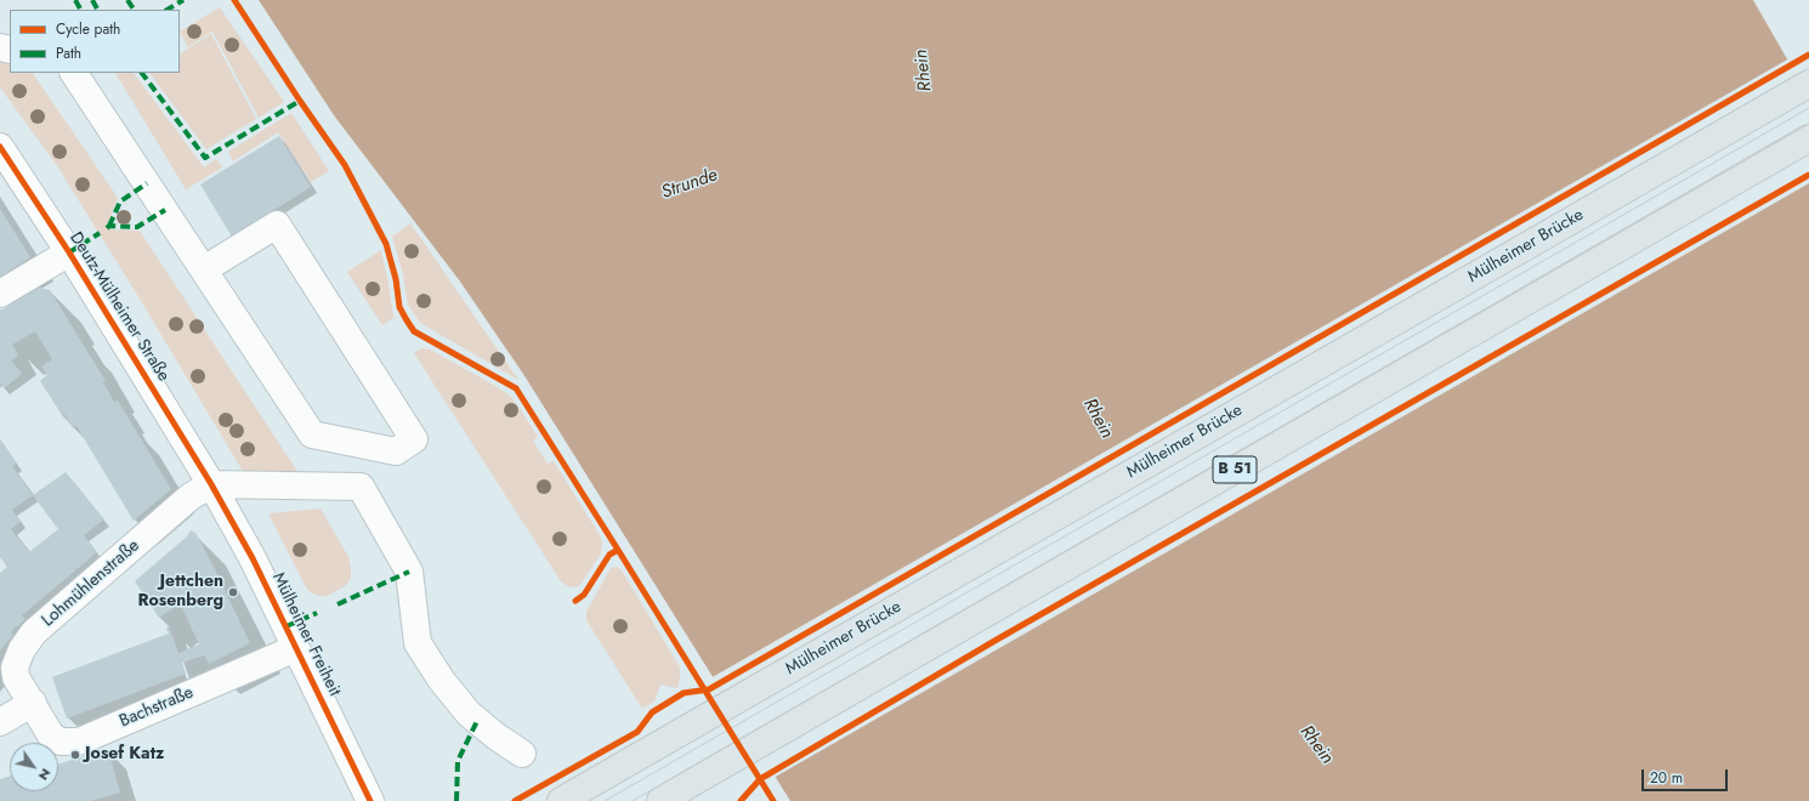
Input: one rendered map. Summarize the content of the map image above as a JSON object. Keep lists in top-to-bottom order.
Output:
{
  "streets": {
    "main road": ["Mülheimer Brücke", "B 51"],
    "street": [
      "Deutz-Mülheimer Straße",
      "Lohmühlenstraße",
      "Mülheimer Freiheit",
      "Bachstraße"
    ]
  },
  "crossings": [
    ["Deutz-Mülheimer Straße", "Lohmühlenstraße"],
    ["Deutz-Mülheimer Straße", "Mülheimer Freiheit"],
    ["Lohmühlenstraße", "Mülheimer Freiheit"],
    ["Lohmühlenstraße", "Bachstraße"],
    ["Mülheimer Freiheit", "Bachstraße"]
  ],
  "water": ["Rhein", "Strunde"],
  "places": ["Jettchen Rosenberg", "Josef Katz"],
  "legend": ["Cycle path", "Path"],
  "scale_bar": "20 m",
  "north": "bottom right"
}
